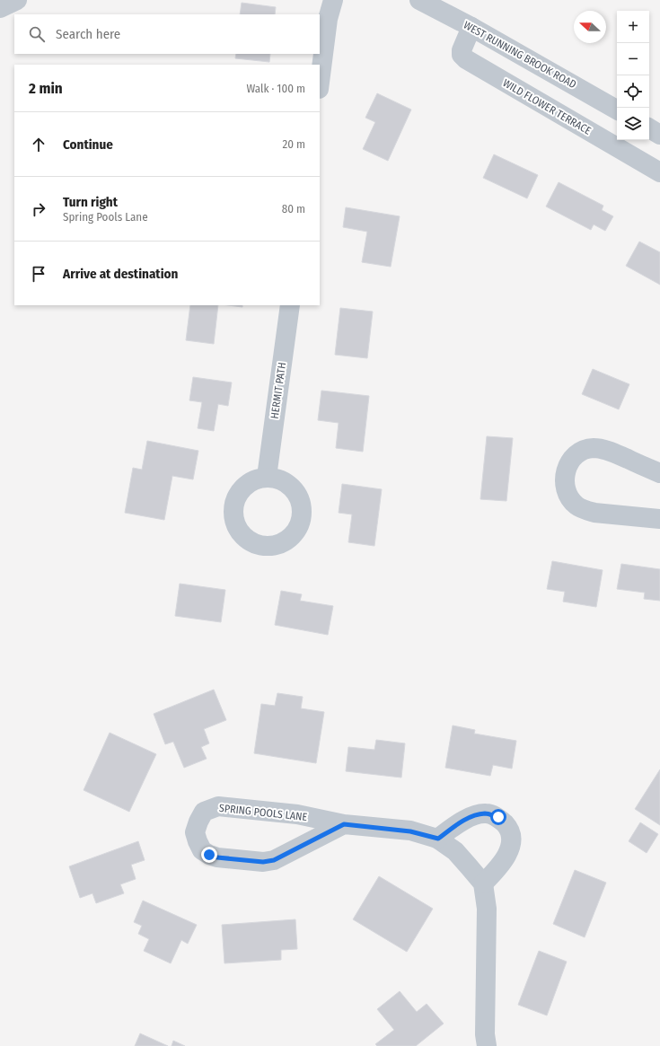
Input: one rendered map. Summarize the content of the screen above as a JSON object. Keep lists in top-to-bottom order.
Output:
{
  "streets": {
    "street": [
      "WEST RUNNING BROOK ROAD",
      "WILD FLOWER TERRACE",
      "HERMIT PATH",
      "SPRING POOLS LANE"
    ]
  },
  "crossings": [
    ["WEST RUNNING BROOK ROAD", "WILD FLOWER TERRACE"]
  ],
  "north": "left",
  "page": {
    "map_buttons": ["+", "−"],
    "search": "Search here",
    "heading": ["2 min", "Walk · 100 m"],
    "list": [
      ["Continue", "20 m"],
      ["Turn right", "Spring Pools Lane", "80 m"],
      "Arrive at destination"
    ]
  }
}
